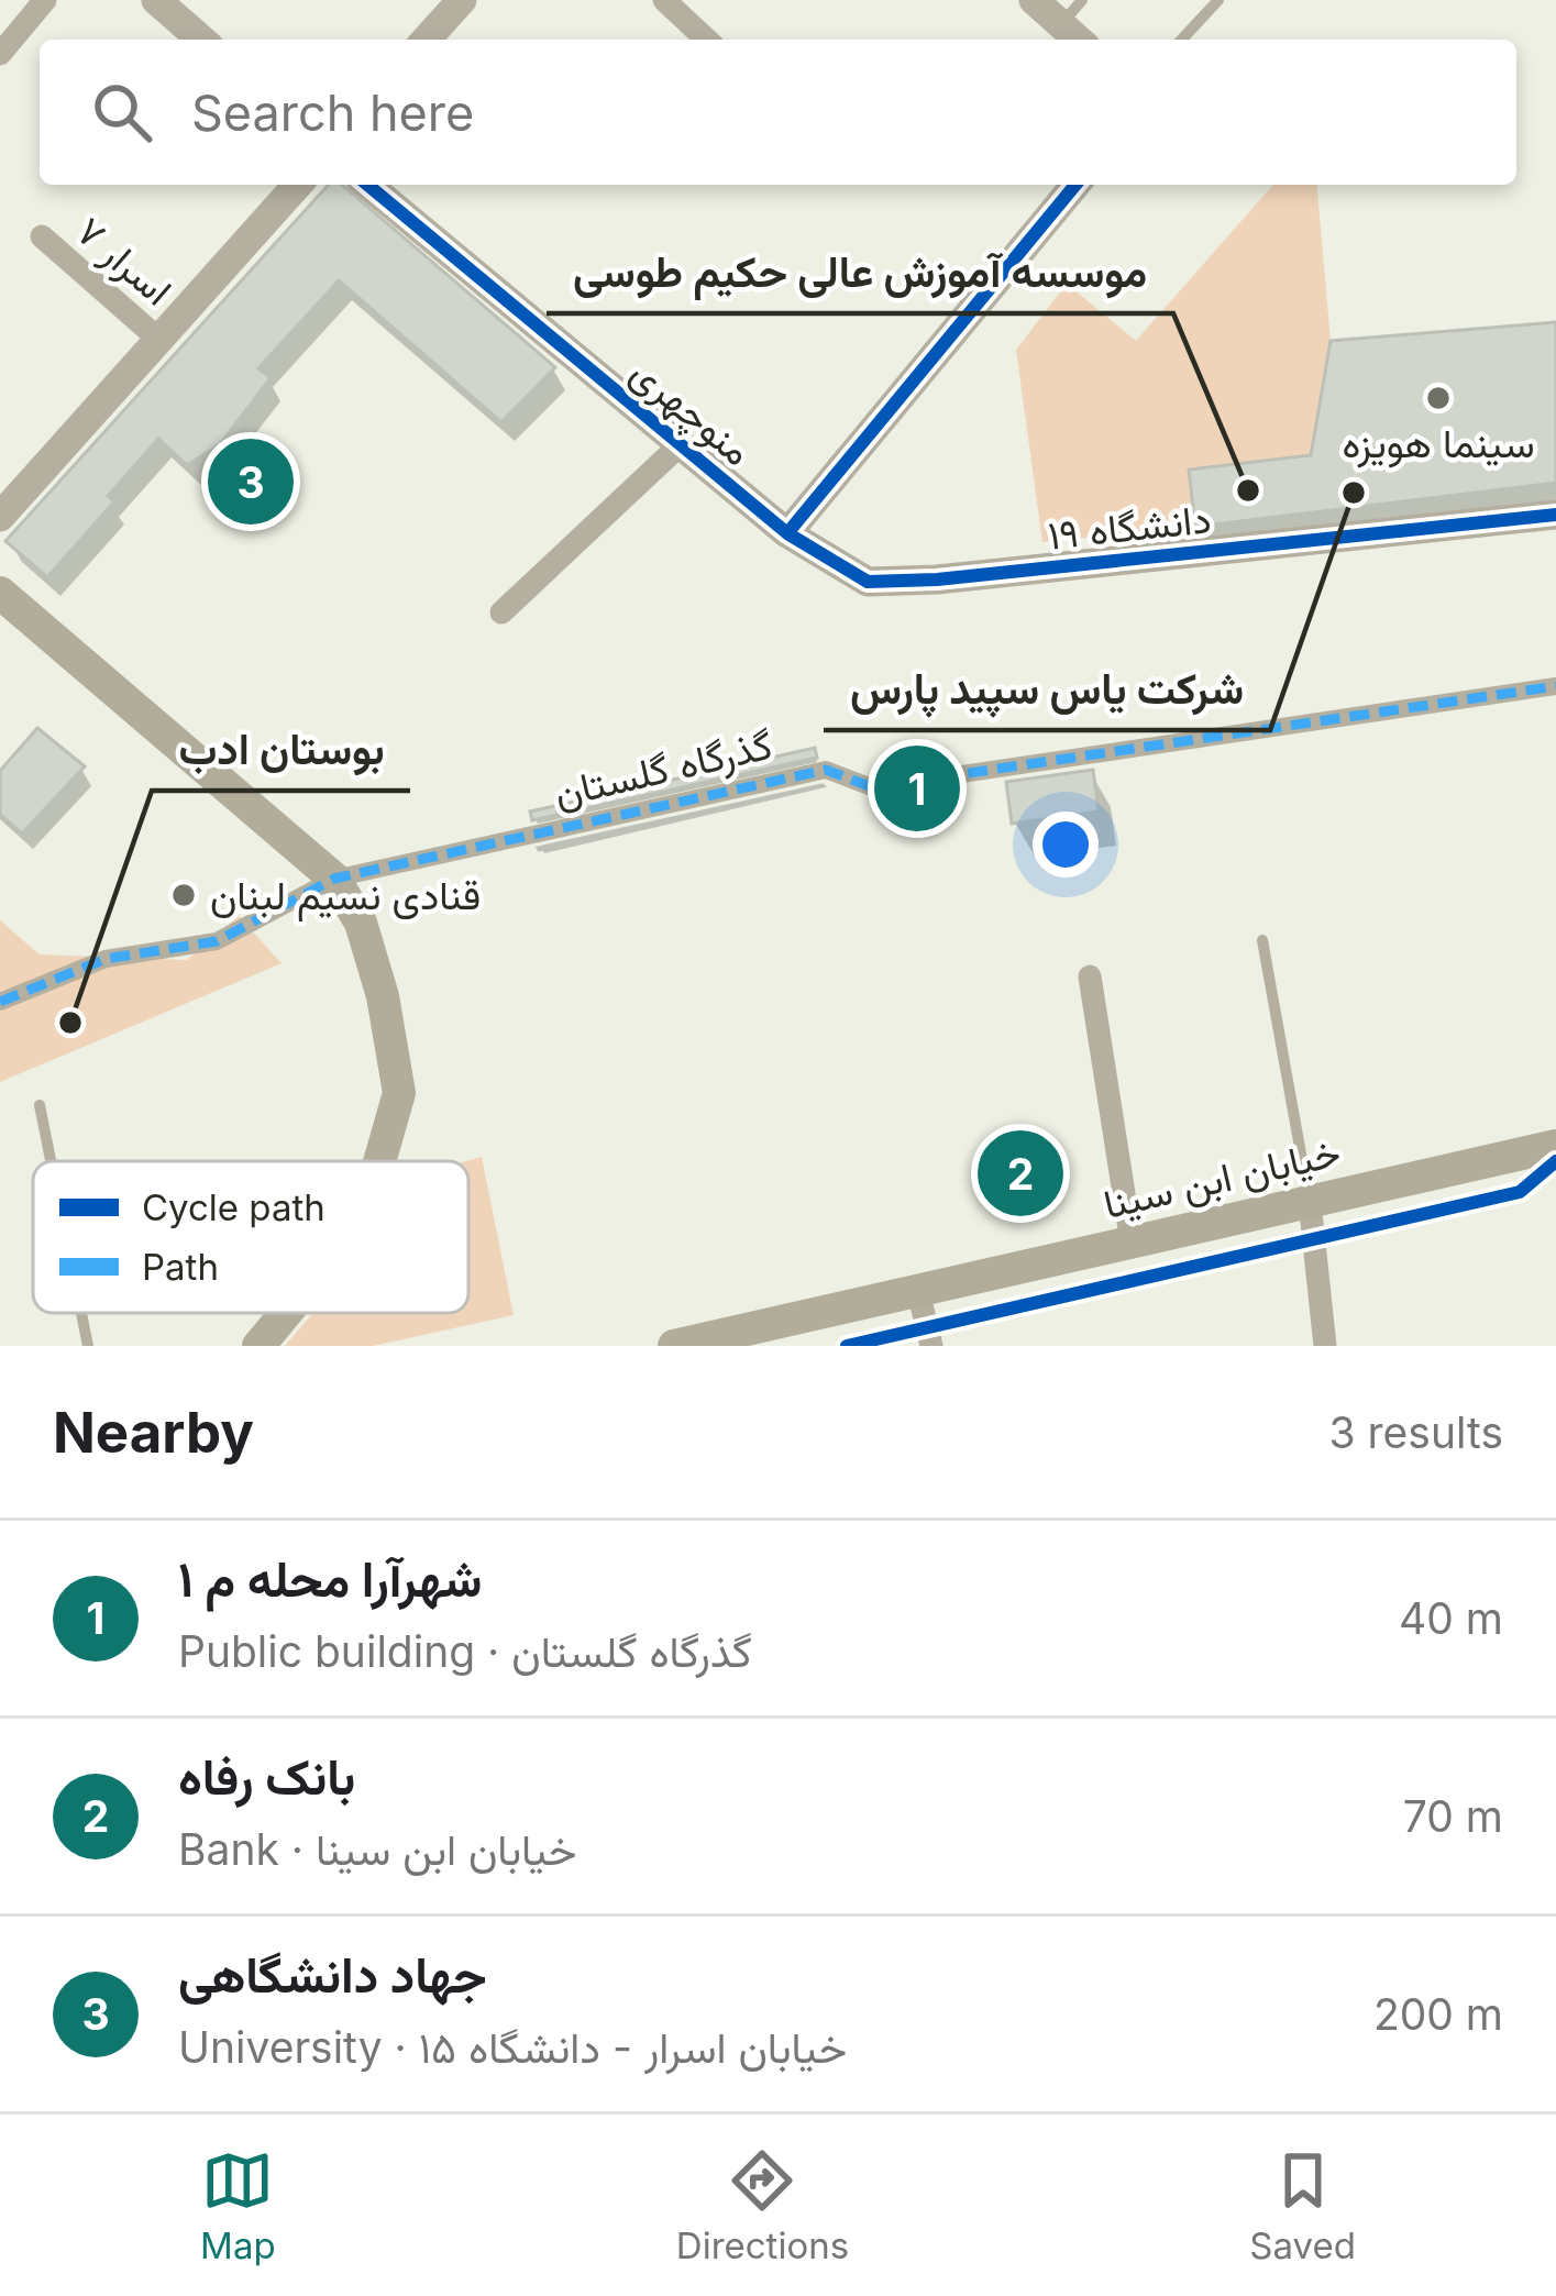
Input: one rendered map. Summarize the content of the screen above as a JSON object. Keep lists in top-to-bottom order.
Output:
{
  "streets": {
    "main road": ["خیابان ابن سینا"],
    "street": [
      "اسرار ۷",
      "منوچهری",
      "دانشگاه ۱۹",
      "گذرگاه گلستان"
    ]
  },
  "crossings": [
    ["منوچهری", "دانشگاه ۱۹"]
  ],
  "places": [
    "سینما هویزه",
    "موسسه آموزش عالی حکیم طوسی",
    "شرکت یاس سپید پارس",
    "قنادی نسیم لبنان",
    "بوستان ادب"
  ],
  "legend": ["Cycle path", "Path"],
  "page": {
    "search": "Search here",
    "pins": ["3", "1", "2"],
    "heading": ["Nearby", "3 results"],
    "list": [
      {
        "mark": "1",
        "name": "شهرآرا محله م ۱",
        "note": "Public building · گذرگاه گلستان",
        "value": "40 m"
      },
      {
        "mark": "2",
        "name": "بانک رفاه",
        "note": "Bank · خیابان ابن سینا",
        "value": "70 m"
      },
      {
        "mark": "3",
        "name": "جهاد دانشگاهی",
        "note": "University · خیابان اسرار - دانشگاه ۱۵",
        "value": "200 m"
      }
    ],
    "nav": ["Map", "Directions", "Saved"]
  }
}
